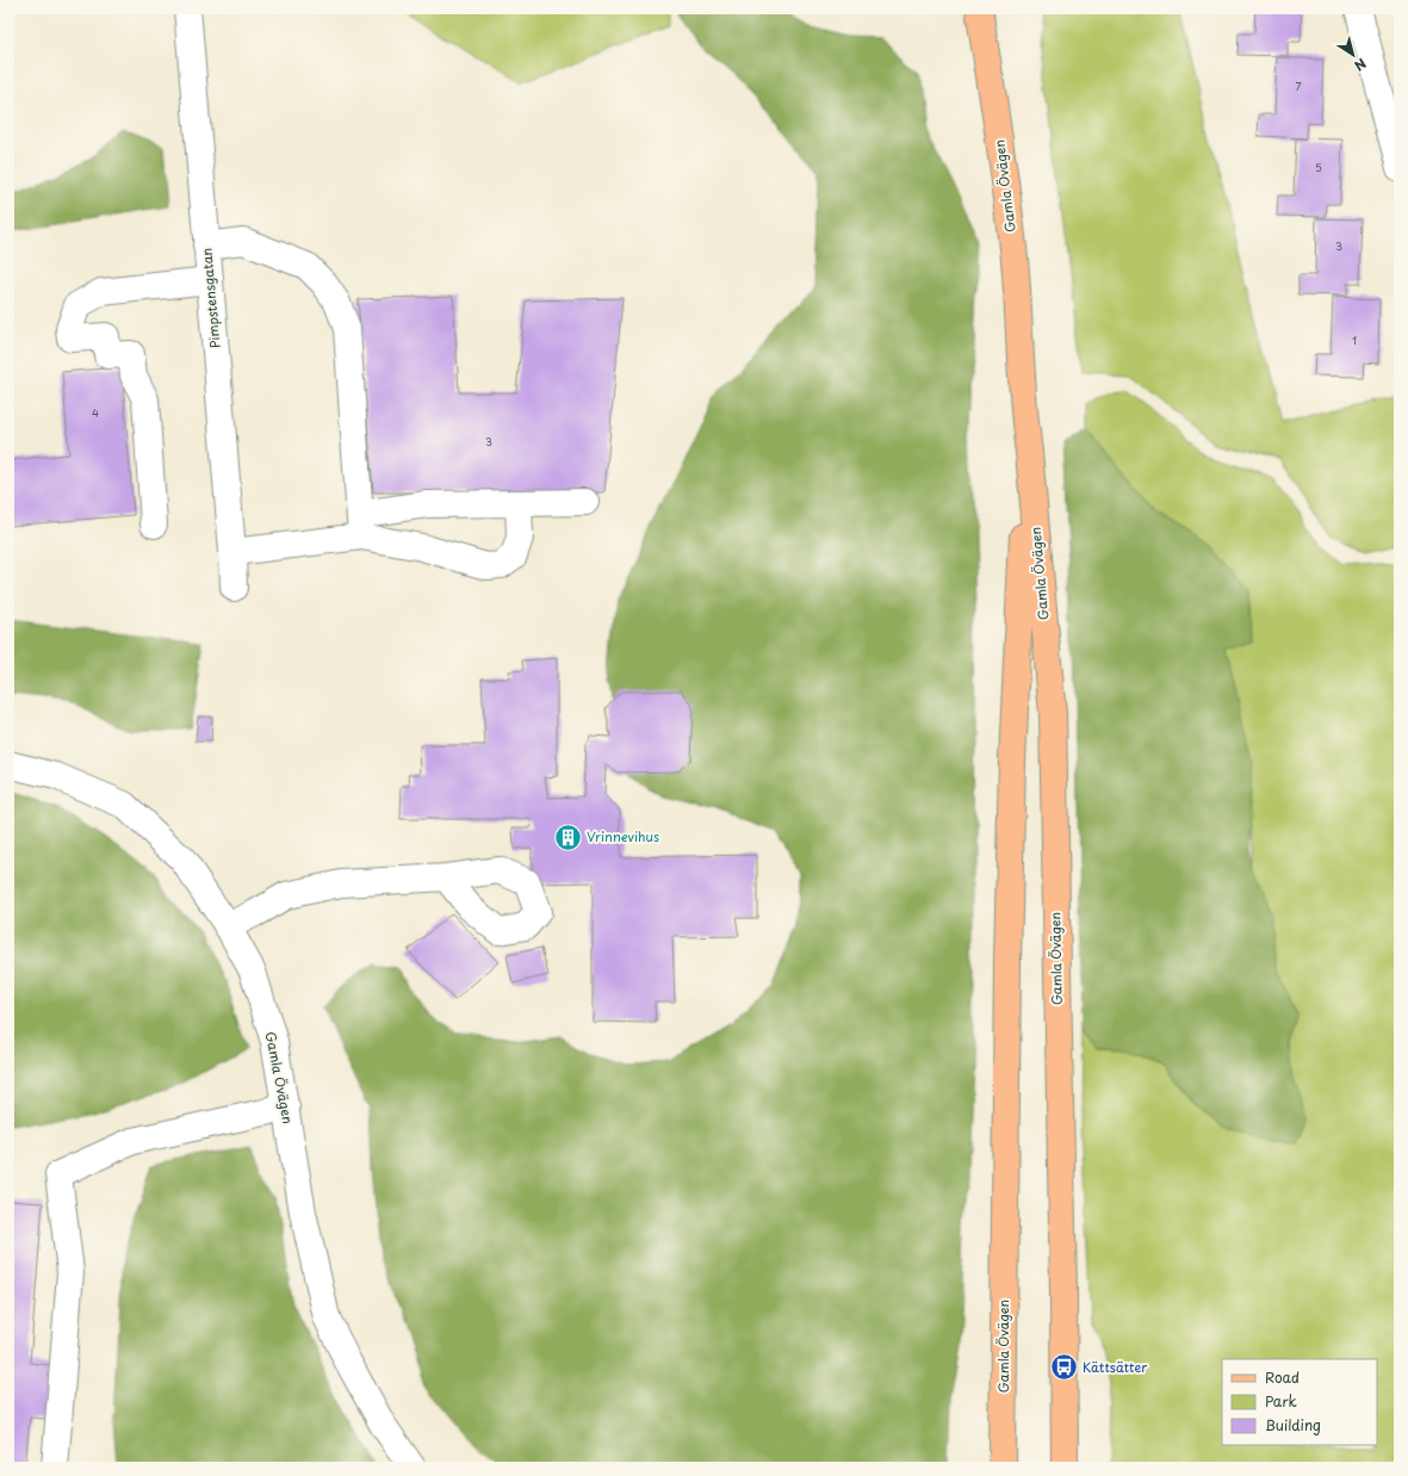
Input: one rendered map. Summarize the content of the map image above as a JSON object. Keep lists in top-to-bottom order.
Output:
{
  "streets": {
    "main road": ["Gamla Övägen"],
    "street": ["Pimpstensgatan"]
  },
  "places": {
    "building": ["Vrinnevihus"],
    "bus stop": ["Kättsätter"]
  },
  "house_numbers": [
    "7",
    "5",
    "3",
    "1",
    "4",
    "3"
  ],
  "legend": ["Road", "Park", "Building"],
  "north": "bottom right"
}
